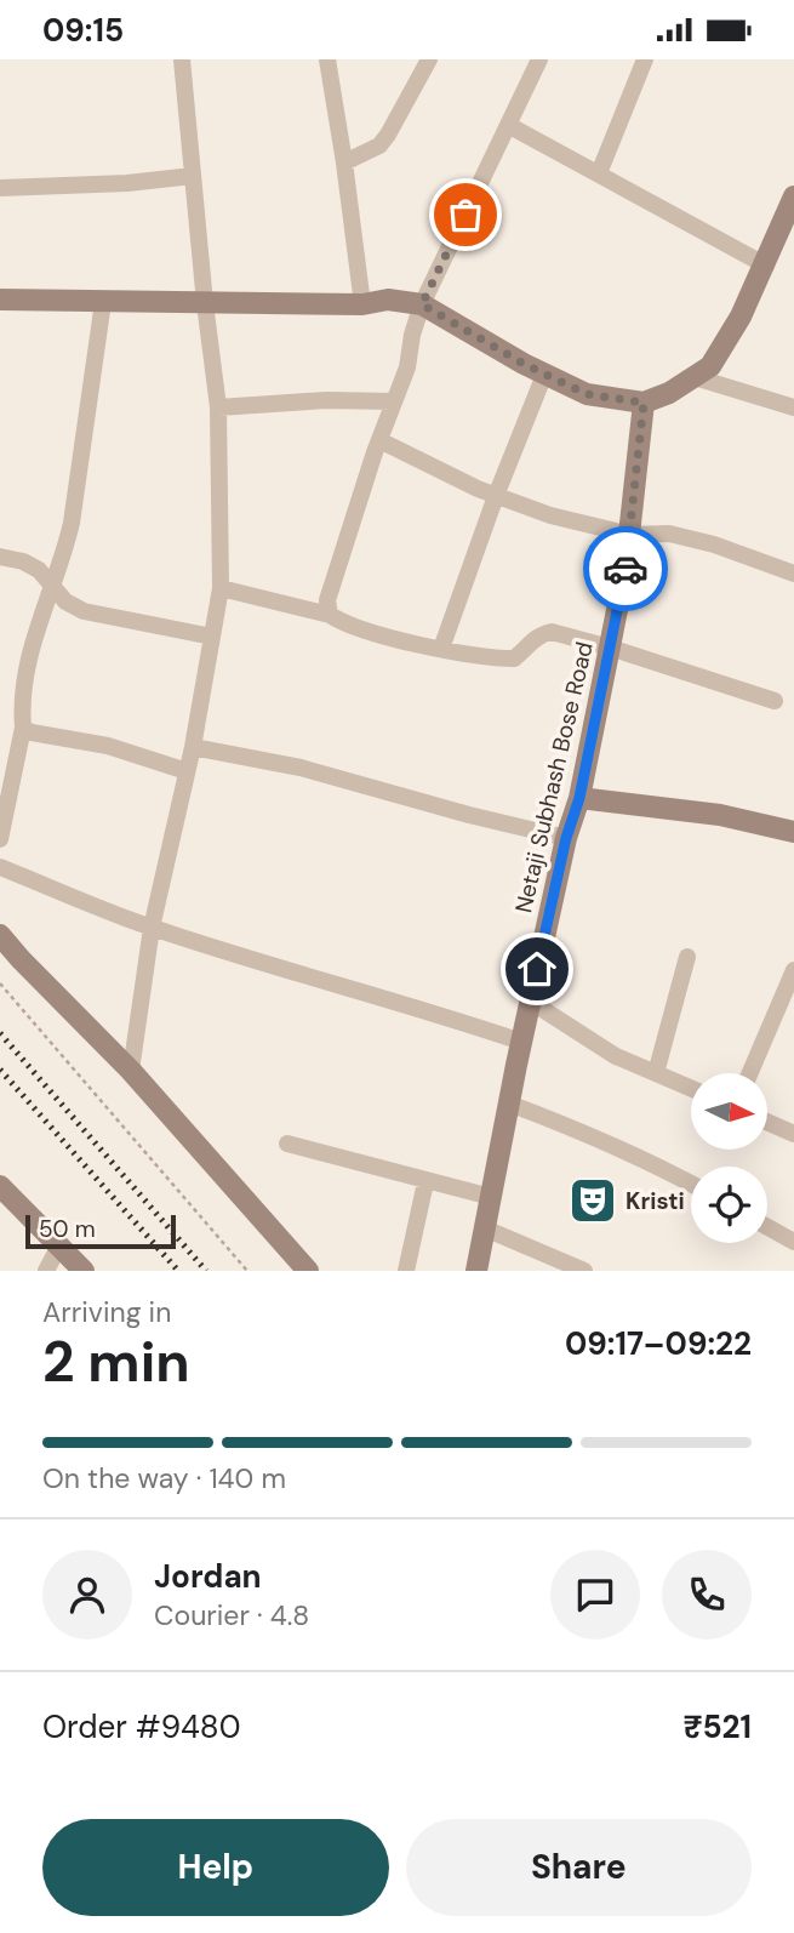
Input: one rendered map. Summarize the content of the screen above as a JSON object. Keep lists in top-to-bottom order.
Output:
{
  "streets": {
    "street": ["Netaji Subhash Bose Road"]
  },
  "places": {
    "theatre": ["Kristi"]
  },
  "scale_bar": "50 m",
  "north": "right",
  "page": {
    "status": "09:15",
    "scale": "50 m",
    "heading": ["2 min", "Arriving in", "09:17–09:22"],
    "panel": [
      "Jordan",
      "Courier · 4.8",
      "Order #9480",
      "₹521"
    ],
    "bar": "On the way · 140 m",
    "buttons": ["Help", "Share"]
  }
}
